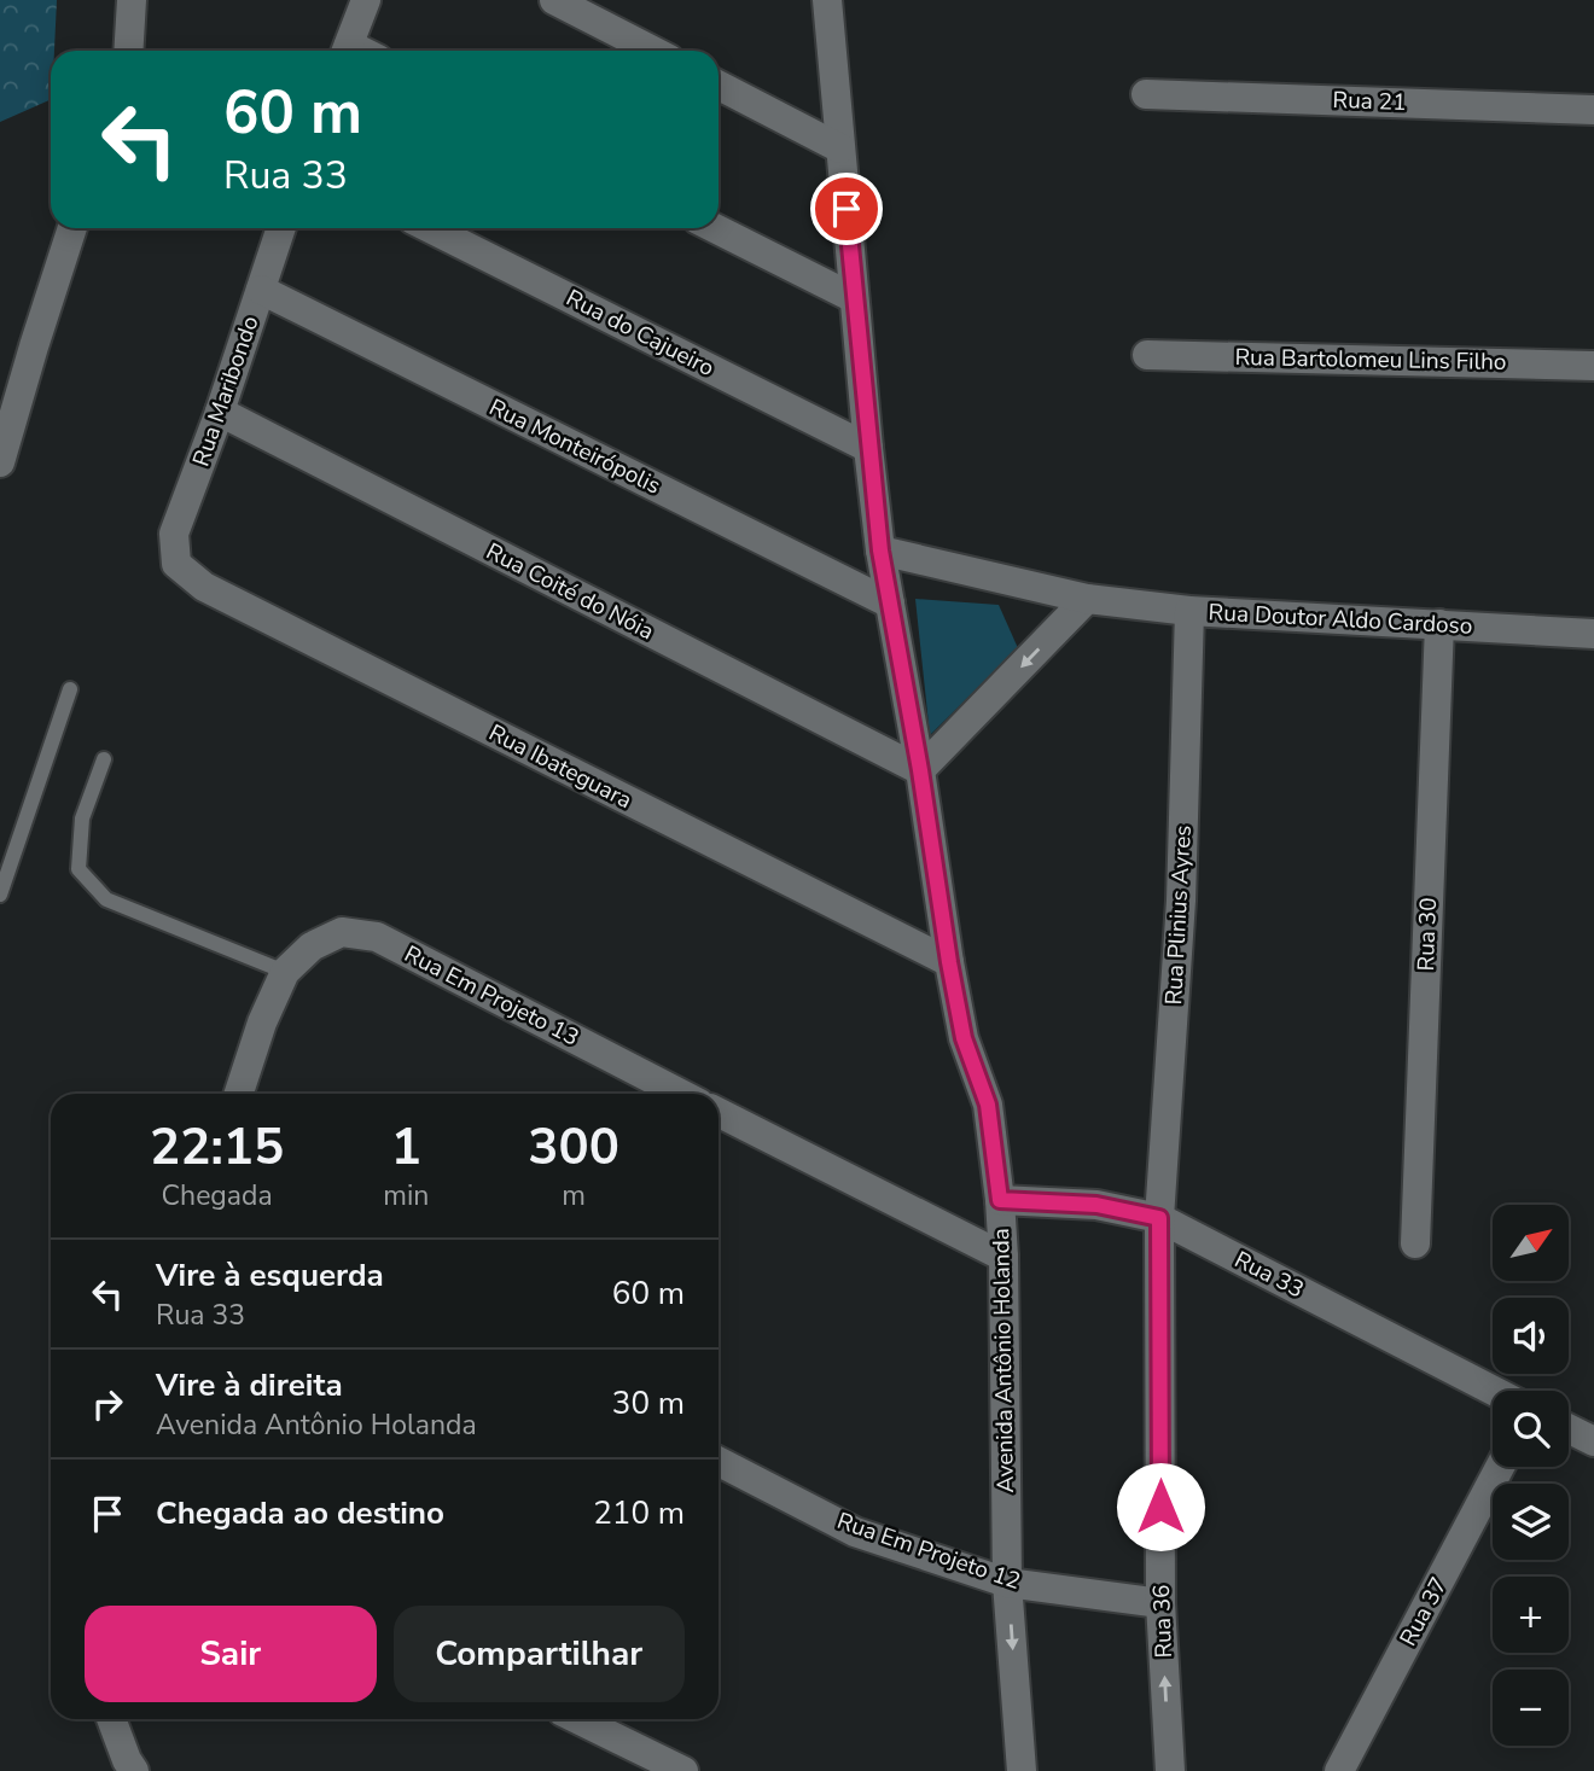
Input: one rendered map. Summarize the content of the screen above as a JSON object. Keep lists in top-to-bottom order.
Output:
{
  "streets": {
    "street": [
      "Rua 21",
      "Rua do Cajueiro",
      "Rua Bartolomeu Lins Filho",
      "Rua Maribondo",
      "Rua Monteirópolis",
      "Rua Coité do Nóia",
      "Rua Doutor Aldo Cardoso",
      "Rua Ibateguara",
      "Rua Plinius Ayres",
      "Rua 30",
      "Rua Em Projeto 13",
      "Rua 33",
      "Avenida Antônio Holanda",
      "Rua Em Projeto 12",
      "Rua 37",
      "Rua 36"
    ]
  },
  "crossings": [
    ["Rua do Cajueiro", "Avenida Antônio Holanda"],
    ["Rua Maribondo", "Rua Monteirópolis"],
    ["Rua Maribondo", "Rua Coité do Nóia"],
    ["Rua Maribondo", "Rua Ibateguara"],
    ["Rua Monteirópolis", "Avenida Antônio Holanda"],
    ["Rua Coité do Nóia", "Avenida Antônio Holanda"],
    ["Rua Doutor Aldo Cardoso", "Rua Plinius Ayres"],
    ["Rua Doutor Aldo Cardoso", "Rua 30"],
    ["Rua Doutor Aldo Cardoso", "Avenida Antônio Holanda"],
    ["Rua Ibateguara", "Avenida Antônio Holanda"],
    ["Rua Plinius Ayres", "Rua 33"],
    ["Rua Plinius Ayres", "Rua 36"],
    ["Rua 33", "Avenida Antônio Holanda"],
    ["Rua 33", "Rua 36"],
    ["Avenida Antônio Holanda", "Rua Em Projeto 12"],
    ["Rua Em Projeto 12", "Rua 36"]
  ],
  "north": "top right",
  "page": {
    "turn": ["60 m", "Rua 33"],
    "eta": [
      "22:15",
      "Chegada",
      "1",
      "min",
      "300",
      "m"
    ],
    "map_buttons": ["+", "−"],
    "list": [
      {
        "name": "Vire à esquerda",
        "note": "Rua 33",
        "value": "60 m"
      },
      {
        "name": "Vire à direita",
        "note": "Avenida Antônio Holanda",
        "value": "30 m"
      },
      {
        "name": "Chegada ao destino",
        "value": "210 m"
      }
    ],
    "buttons": ["Sair", "Compartilhar"]
  }
}
